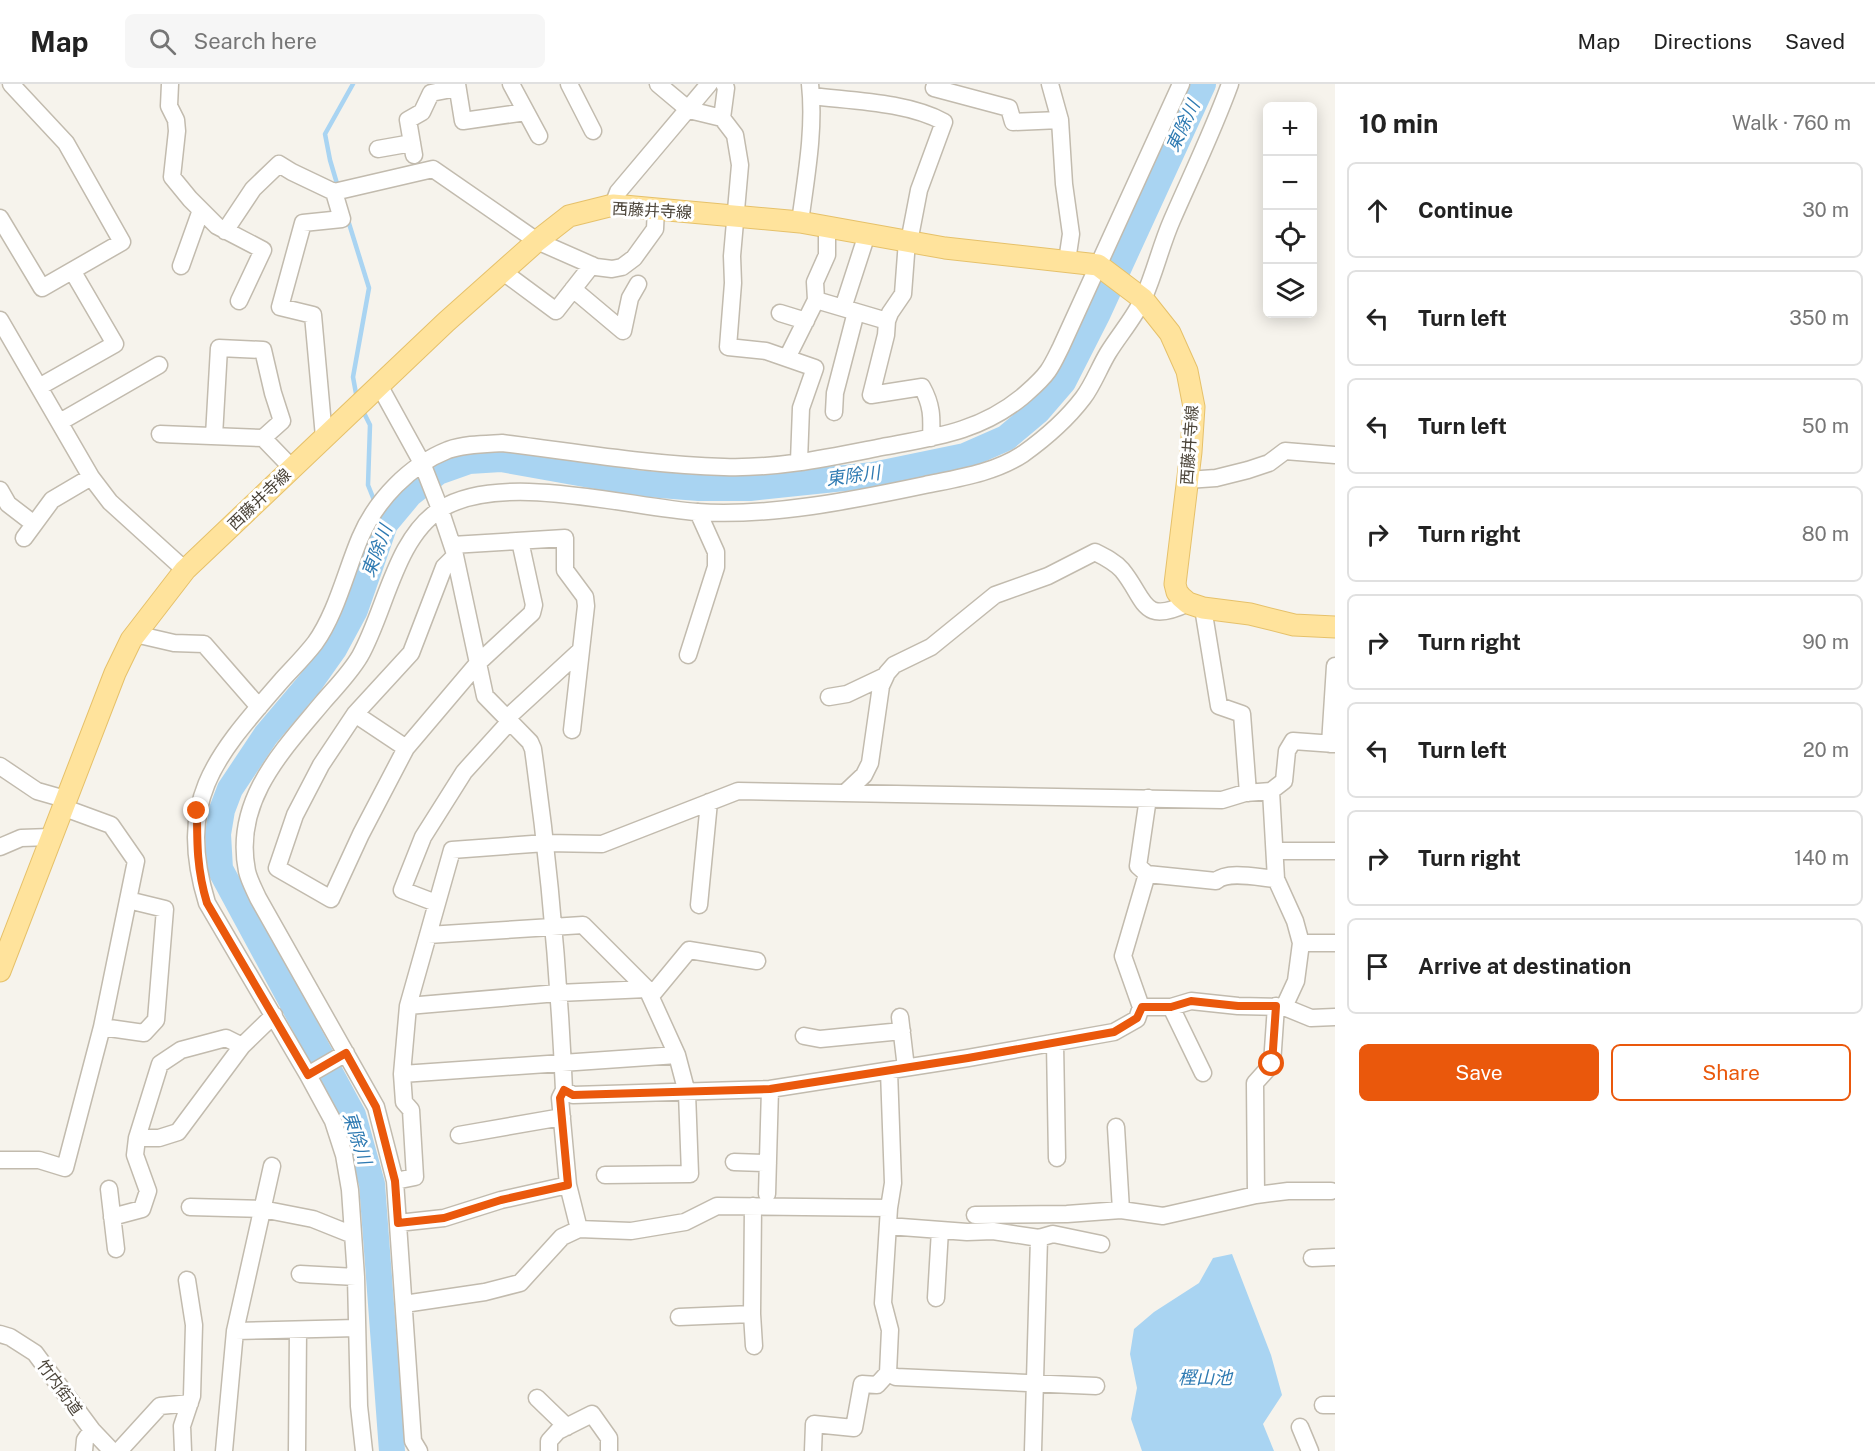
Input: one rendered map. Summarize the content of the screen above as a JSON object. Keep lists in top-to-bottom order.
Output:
{
  "streets": {
    "main road": ["西藤井寺線"],
    "street": ["竹内街道"]
  },
  "water": ["東除川", "樫山池"],
  "page": {
    "header": "Map",
    "search": "Search here",
    "nav": ["Map", "Directions", "Saved"],
    "heading": ["10 min", "Walk · 760 m"],
    "map_buttons": ["+", "−"],
    "list": [
      ["Continue", "30 m"],
      ["Turn left", "350 m"],
      ["Turn left", "50 m"],
      ["Turn right", "80 m"],
      ["Turn right", "90 m"],
      ["Turn left", "20 m"],
      ["Turn right", "140 m"],
      "Arrive at destination"
    ],
    "buttons": ["Save", "Share"]
  }
}
